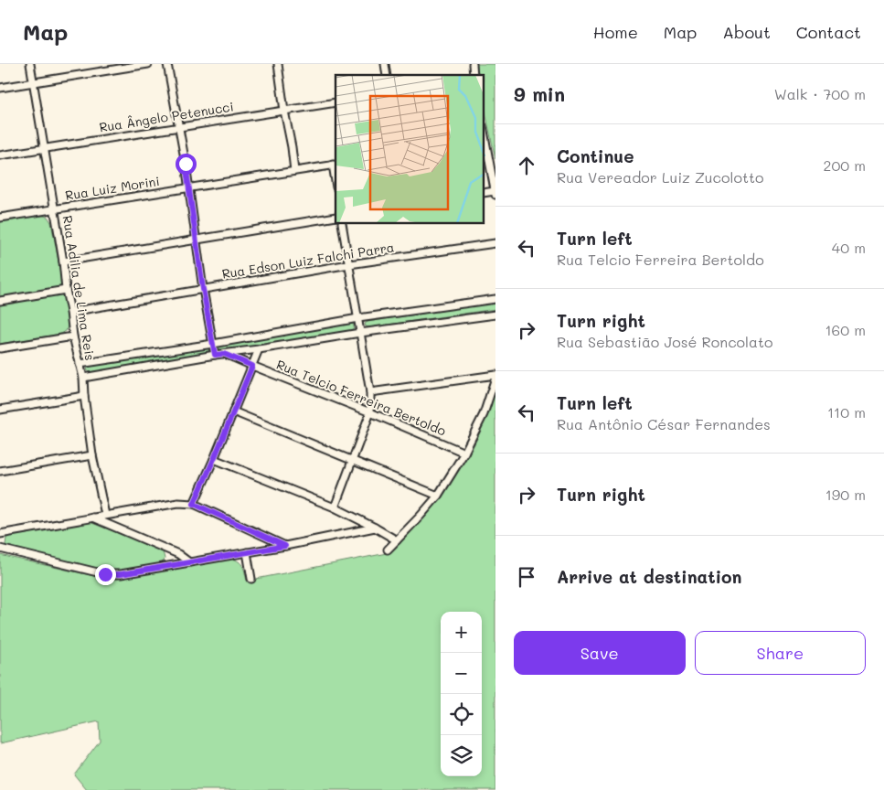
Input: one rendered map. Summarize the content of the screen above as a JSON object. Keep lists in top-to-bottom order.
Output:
{
  "streets": {
    "street": [
      "Rua Ângelo Petenucci",
      "Rua Luiz Morini",
      "Rua Edson Luiz Falchi Parra",
      "Rua Adilia de Lima Reis",
      "Rua Telcio Ferreira Bertoldo"
    ]
  },
  "crossings": [
    ["Rua Ângelo Petenucci", "Rua Adilia de Lima Reis"],
    ["Rua Luiz Morini", "Rua Adilia de Lima Reis"],
    ["Rua Edson Luiz Falchi Parra", "Rua Adilia de Lima Reis"]
  ],
  "page": {
    "header": "Map",
    "nav": [
      "Home",
      "Map",
      "About",
      "Contact"
    ],
    "heading": ["9 min", "Walk · 700 m"],
    "list": [
      ["Continue", "Rua Vereador Luiz Zucolotto", "200 m"],
      ["Turn left", "Rua Telcio Ferreira Bertoldo", "40 m"],
      ["Turn right", "Rua Sebastião José Roncolato", "160 m"],
      ["Turn left", "Rua Antônio César Fernandes", "110 m"],
      ["Turn right", "190 m"],
      "Arrive at destination"
    ],
    "map_buttons": ["+", "−"],
    "buttons": ["Save", "Share"]
  }
}
